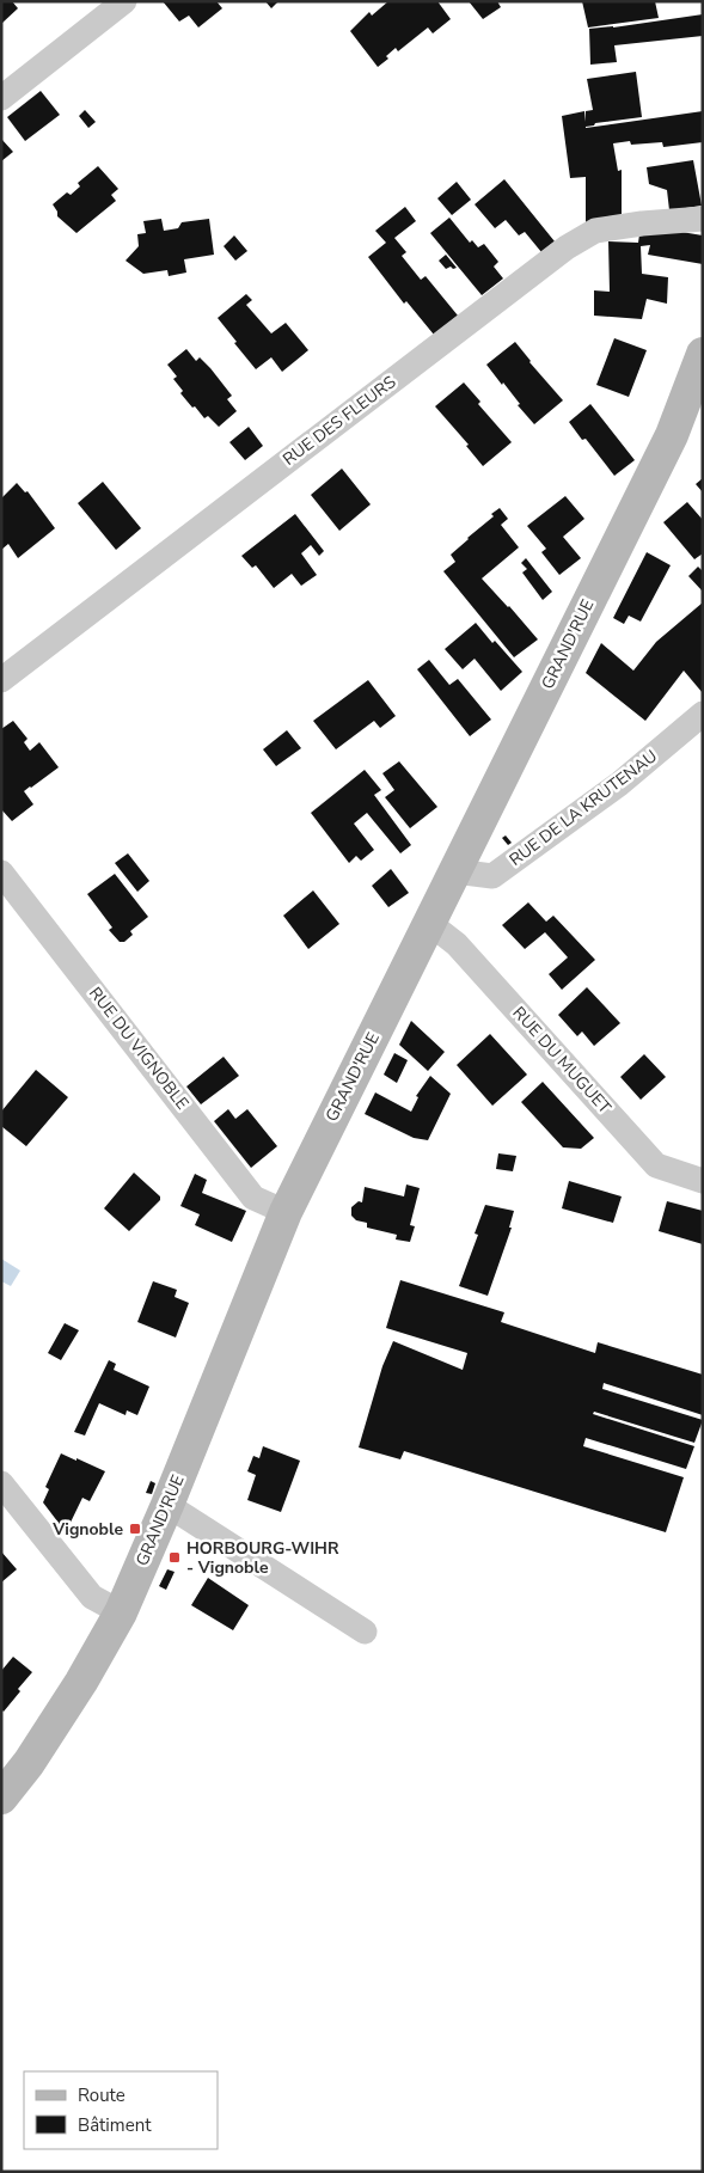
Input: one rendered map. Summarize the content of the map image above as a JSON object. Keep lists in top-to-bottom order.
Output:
{
  "streets": {
    "street": [
      "RUE DES FLEURS",
      "GRAND'RUE",
      "RUE DE LA KRUTENAU",
      "RUE DU VIGNOBLE",
      "RUE DU MUGUET"
    ]
  },
  "crossings": [
    ["GRAND'RUE", "RUE DE LA KRUTENAU"],
    ["GRAND'RUE", "RUE DU VIGNOBLE"],
    ["GRAND'RUE", "RUE DU MUGUET"]
  ],
  "places": {
    "transit": ["Vignoble", "HORBOURG-WIHR - Vignoble"]
  },
  "legend": ["Route", "Bâtiment"]
}
